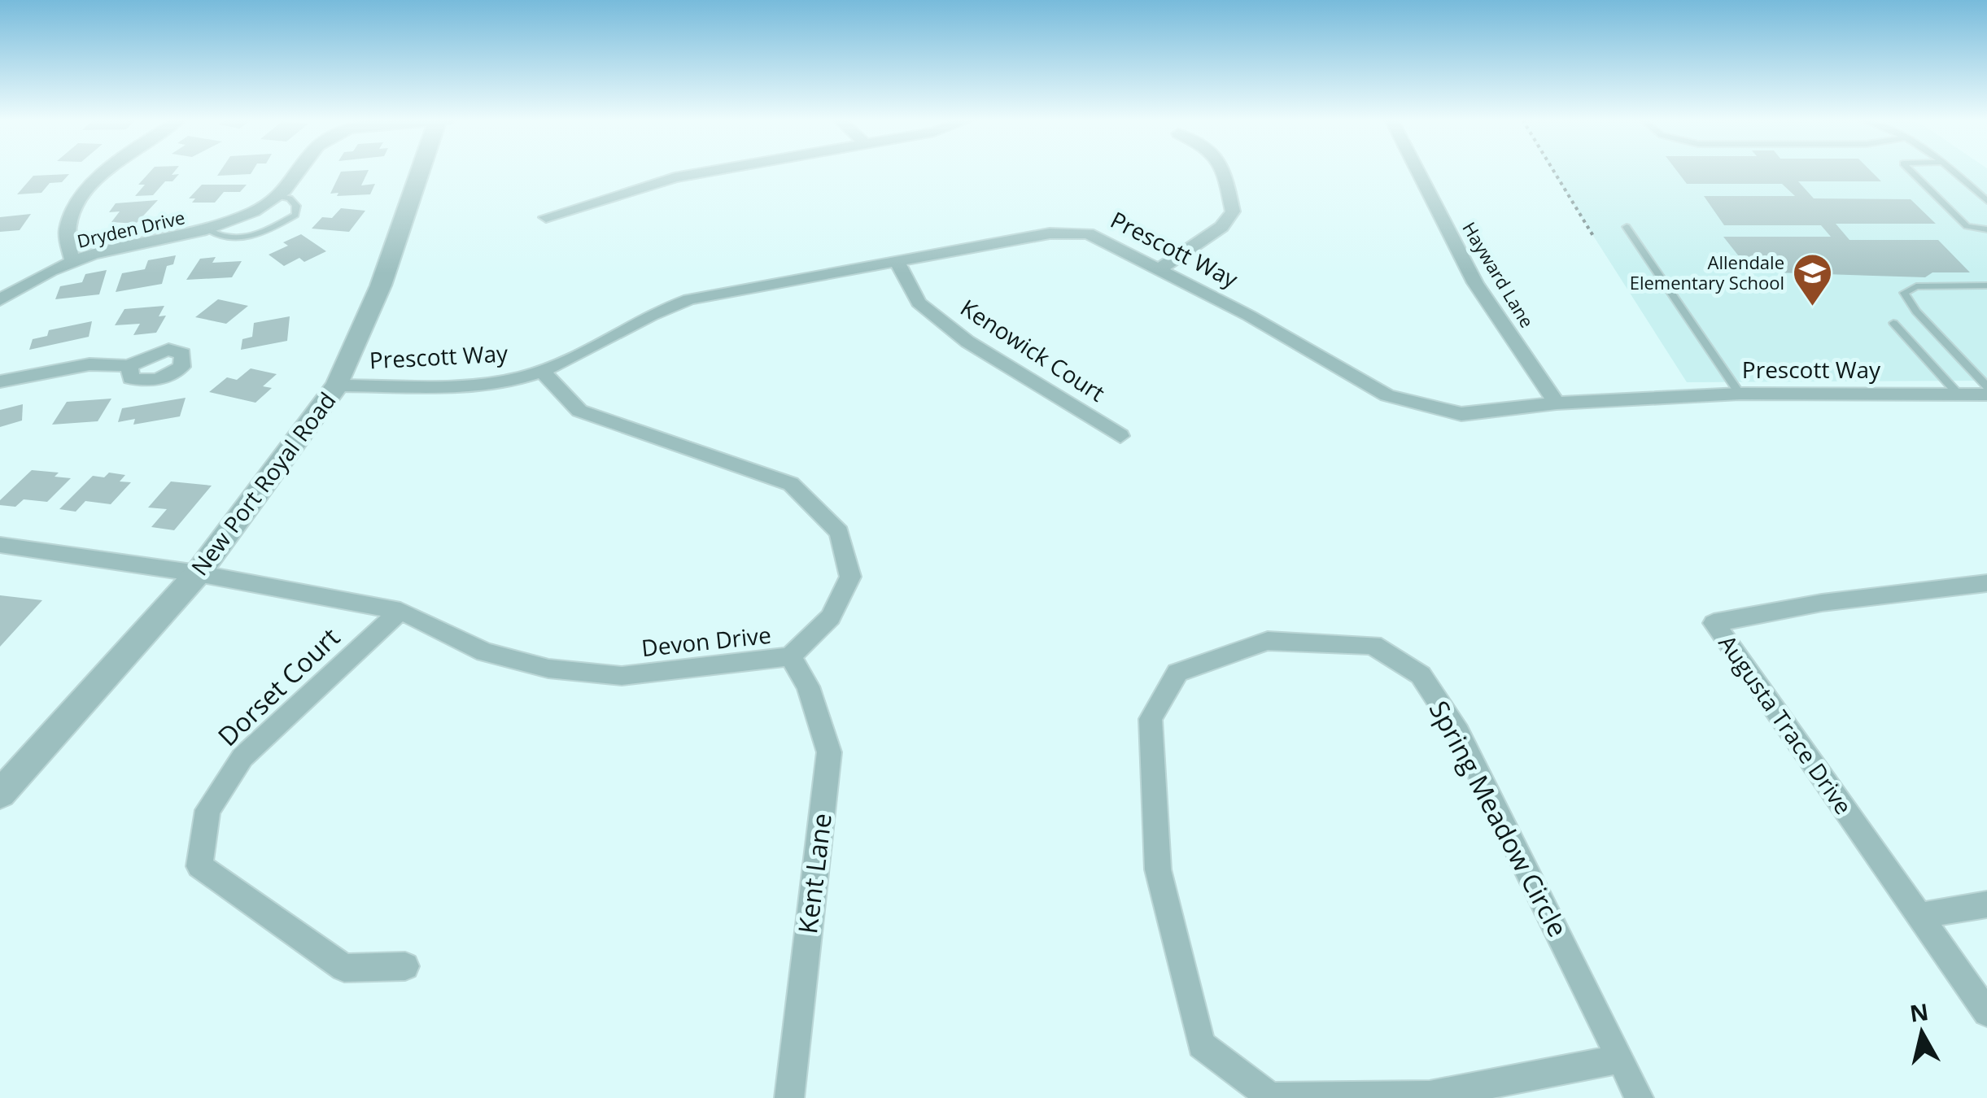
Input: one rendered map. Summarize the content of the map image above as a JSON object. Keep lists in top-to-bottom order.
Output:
{
  "streets": {
    "street": [
      "Dryden Drive",
      "Prescott Way",
      "Hayward Lane",
      "Kenowick Court",
      "New Port Royal Road",
      "Devon Drive",
      "Dorset Court",
      "Augusta Trace Drive",
      "Spring Meadow Circle",
      "Kent Lane"
    ]
  },
  "crossings": [
    ["Prescott Way", "Hayward Lane"],
    ["Prescott Way", "Kenowick Court"],
    ["Prescott Way", "New Port Royal Road"],
    ["Prescott Way", "Devon Drive"],
    ["New Port Royal Road", "Devon Drive"],
    ["Devon Drive", "Dorset Court"],
    ["Devon Drive", "Kent Lane"]
  ],
  "places": {
    "school or university": ["Allendale Elementary School"]
  },
  "north": "top"
}
